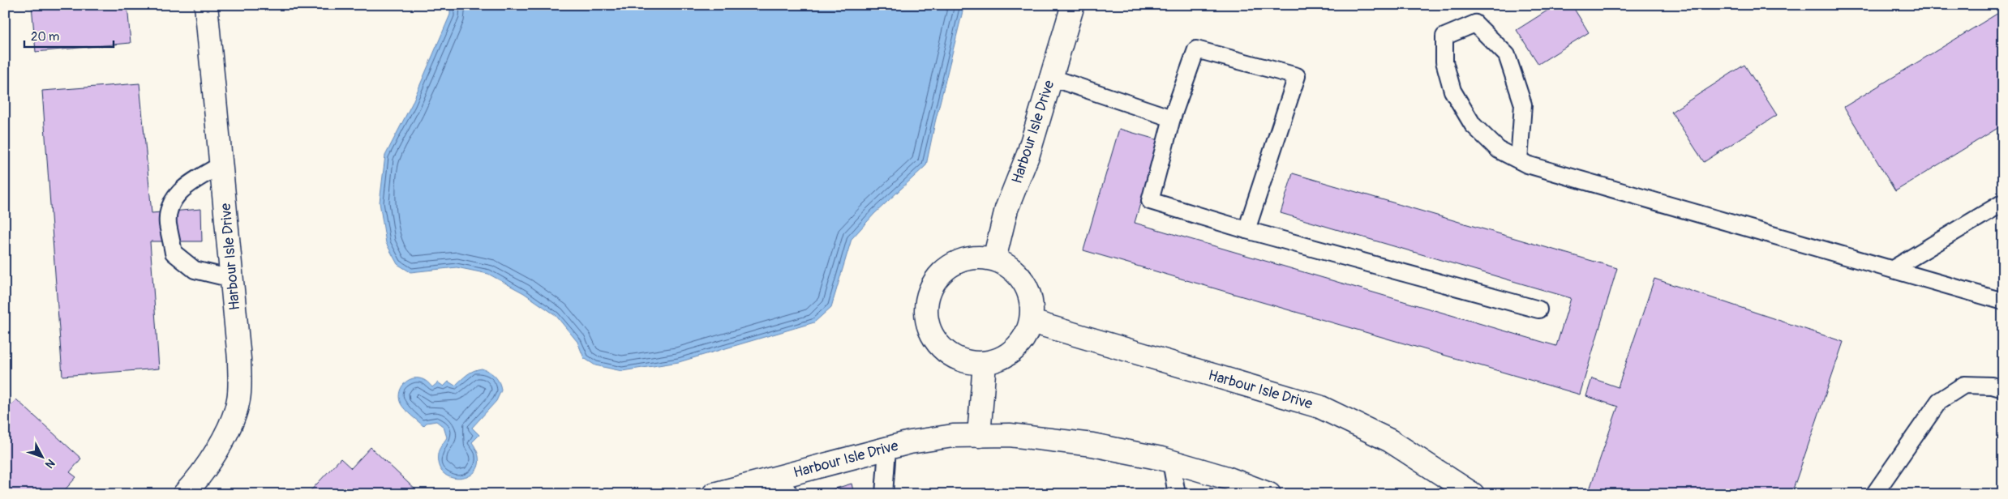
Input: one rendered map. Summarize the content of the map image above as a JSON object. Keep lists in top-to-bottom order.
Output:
{
  "streets": {
    "street": ["Harbour Isle Drive"]
  },
  "scale_bar": "20 m",
  "north": "bottom right"
}
